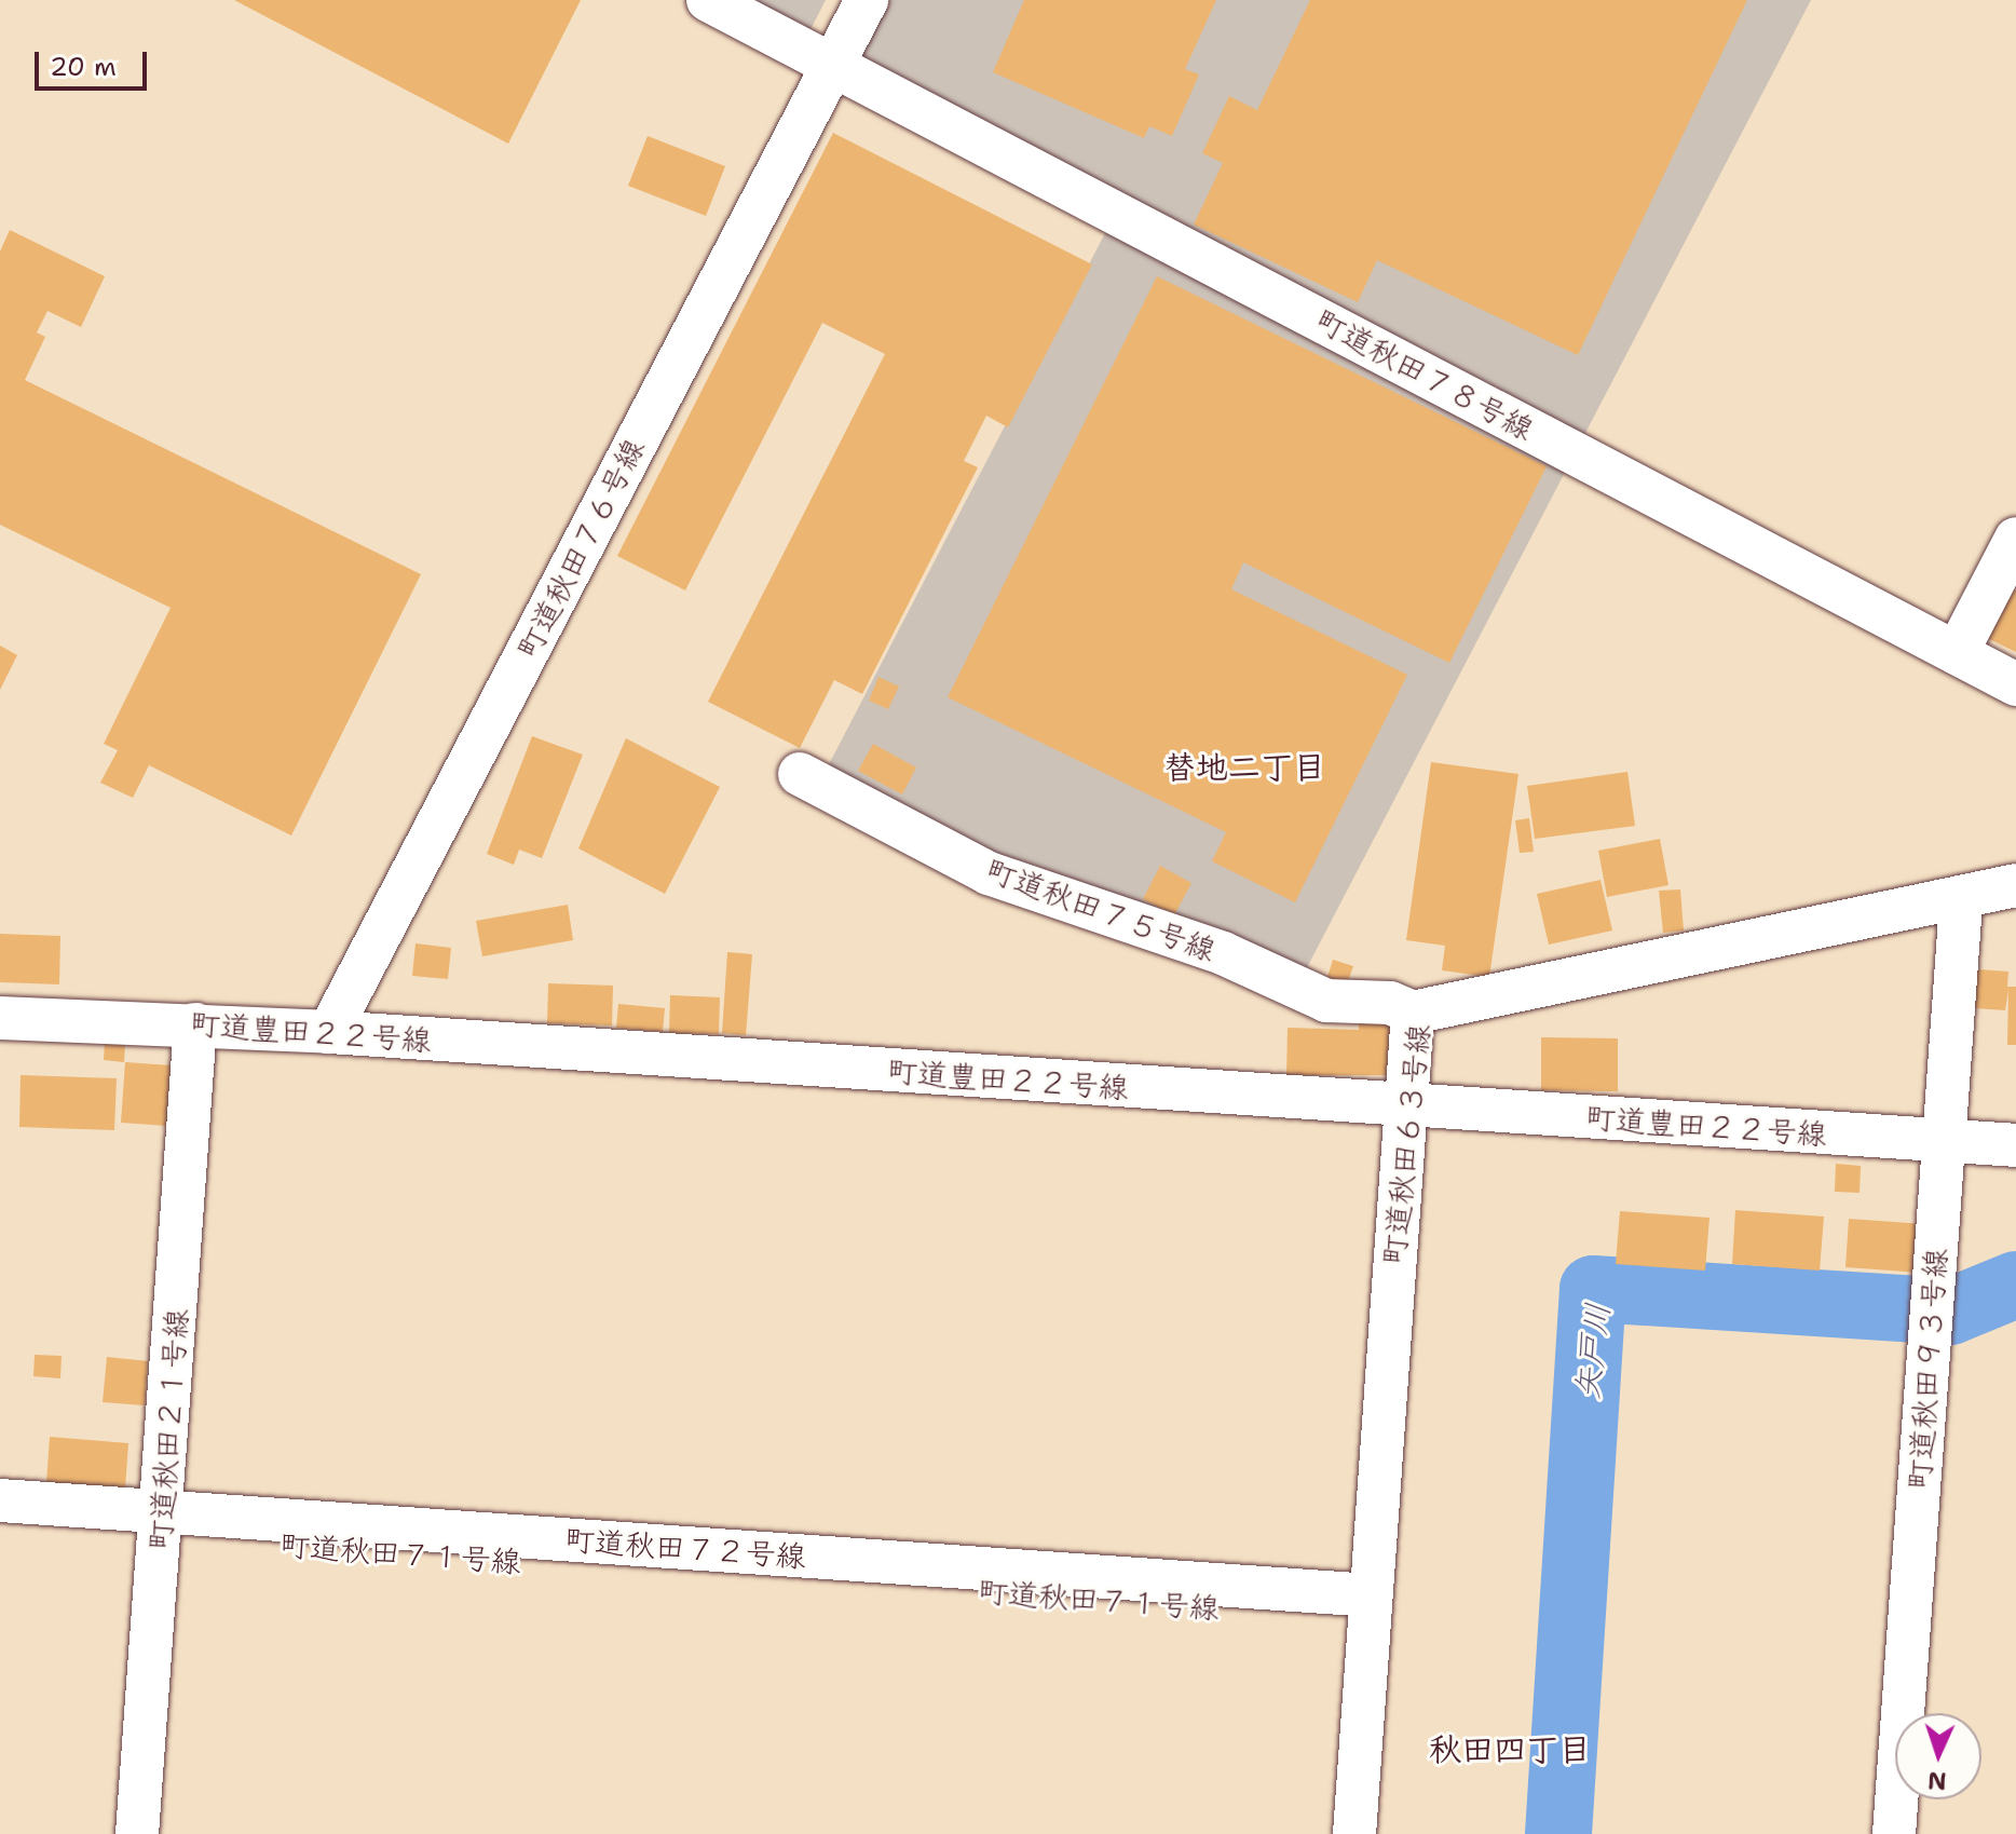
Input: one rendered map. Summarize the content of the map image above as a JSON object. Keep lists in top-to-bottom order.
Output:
{
  "streets": {
    "street": [
      "町道秋田７８号線",
      "町道秋田７６号線",
      "町道秋田７５号線",
      "町道豊田２２号線",
      "町道秋田６３号線",
      "町道秋田９３号線",
      "町道秋田２１号線",
      "町道秋田７１号線"
    ]
  },
  "crossings": [
    ["町道秋田７８号線", "町道秋田７６号線"],
    ["町道秋田７６号線", "町道豊田２２号線"],
    ["町道秋田７５号線", "町道秋田６３号線"],
    ["町道豊田２２号線", "町道秋田６３号線"],
    ["町道豊田２２号線", "町道秋田９３号線"],
    ["町道豊田２２号線", "町道秋田２１号線"],
    ["町道秋田６３号線", "町道秋田９３号線"],
    ["町道秋田６３号線", "町道秋田７１号線"],
    ["町道秋田２１号線", "町道秋田７１号線"]
  ],
  "districts": ["替地二丁目", "秋田四丁目"],
  "water": ["矢戸川"],
  "scale_bar": "20 m",
  "north": "bottom"
}
